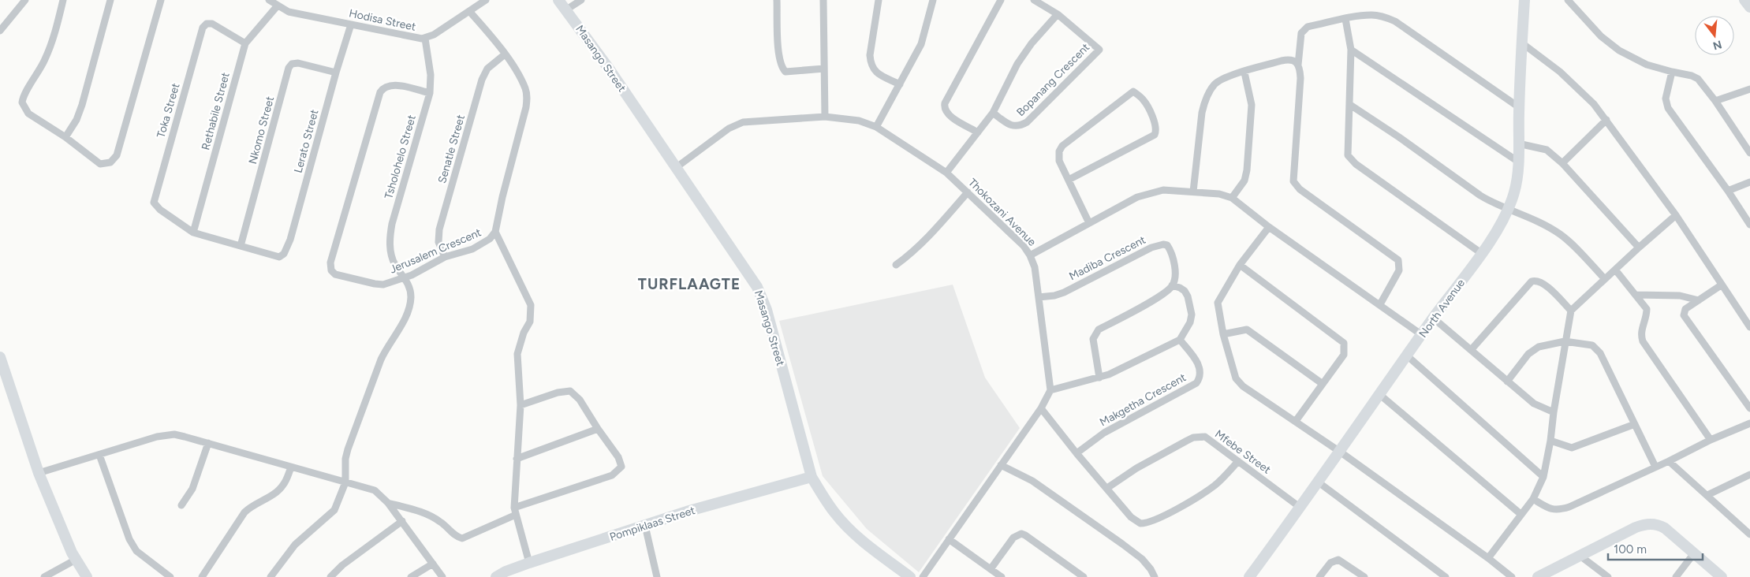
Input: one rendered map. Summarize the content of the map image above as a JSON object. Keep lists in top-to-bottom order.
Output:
{
  "streets": {
    "street": [
      "Hodisa Street",
      "Masango Street",
      "Bopanang Crescent",
      "Toka Street",
      "Rethabile Street",
      "Nkomo Street",
      "Lerato Street",
      "Senatle Street",
      "Tsholohelo Street",
      "Thokozani Avenue",
      "Jerusalem Crescent",
      "Madiba Crescent",
      "North Avenue",
      "Makgetha Crescent",
      "Mfebe Street",
      "Pompiklaas Street"
    ]
  },
  "crossings": [
    ["Hodisa Street", "Rethabile Street"],
    ["Hodisa Street", "Lerato Street"],
    ["Hodisa Street", "Tsholohelo Street"],
    ["Hodisa Street", "Jerusalem Crescent"],
    ["Masango Street", "Thokozani Avenue"],
    ["Masango Street", "Pompiklaas Street"],
    ["Toka Street", "Rethabile Street"],
    ["Nkomo Street", "Lerato Street"],
    ["Senatle Street", "Jerusalem Crescent"],
    ["Tsholohelo Street", "Jerusalem Crescent"],
    ["Thokozani Avenue", "Madiba Crescent"],
    ["North Avenue", "Mfebe Street"]
  ],
  "districts": ["TURFLAAGTE"],
  "scale_bar": "100 m",
  "north": "bottom"
}
